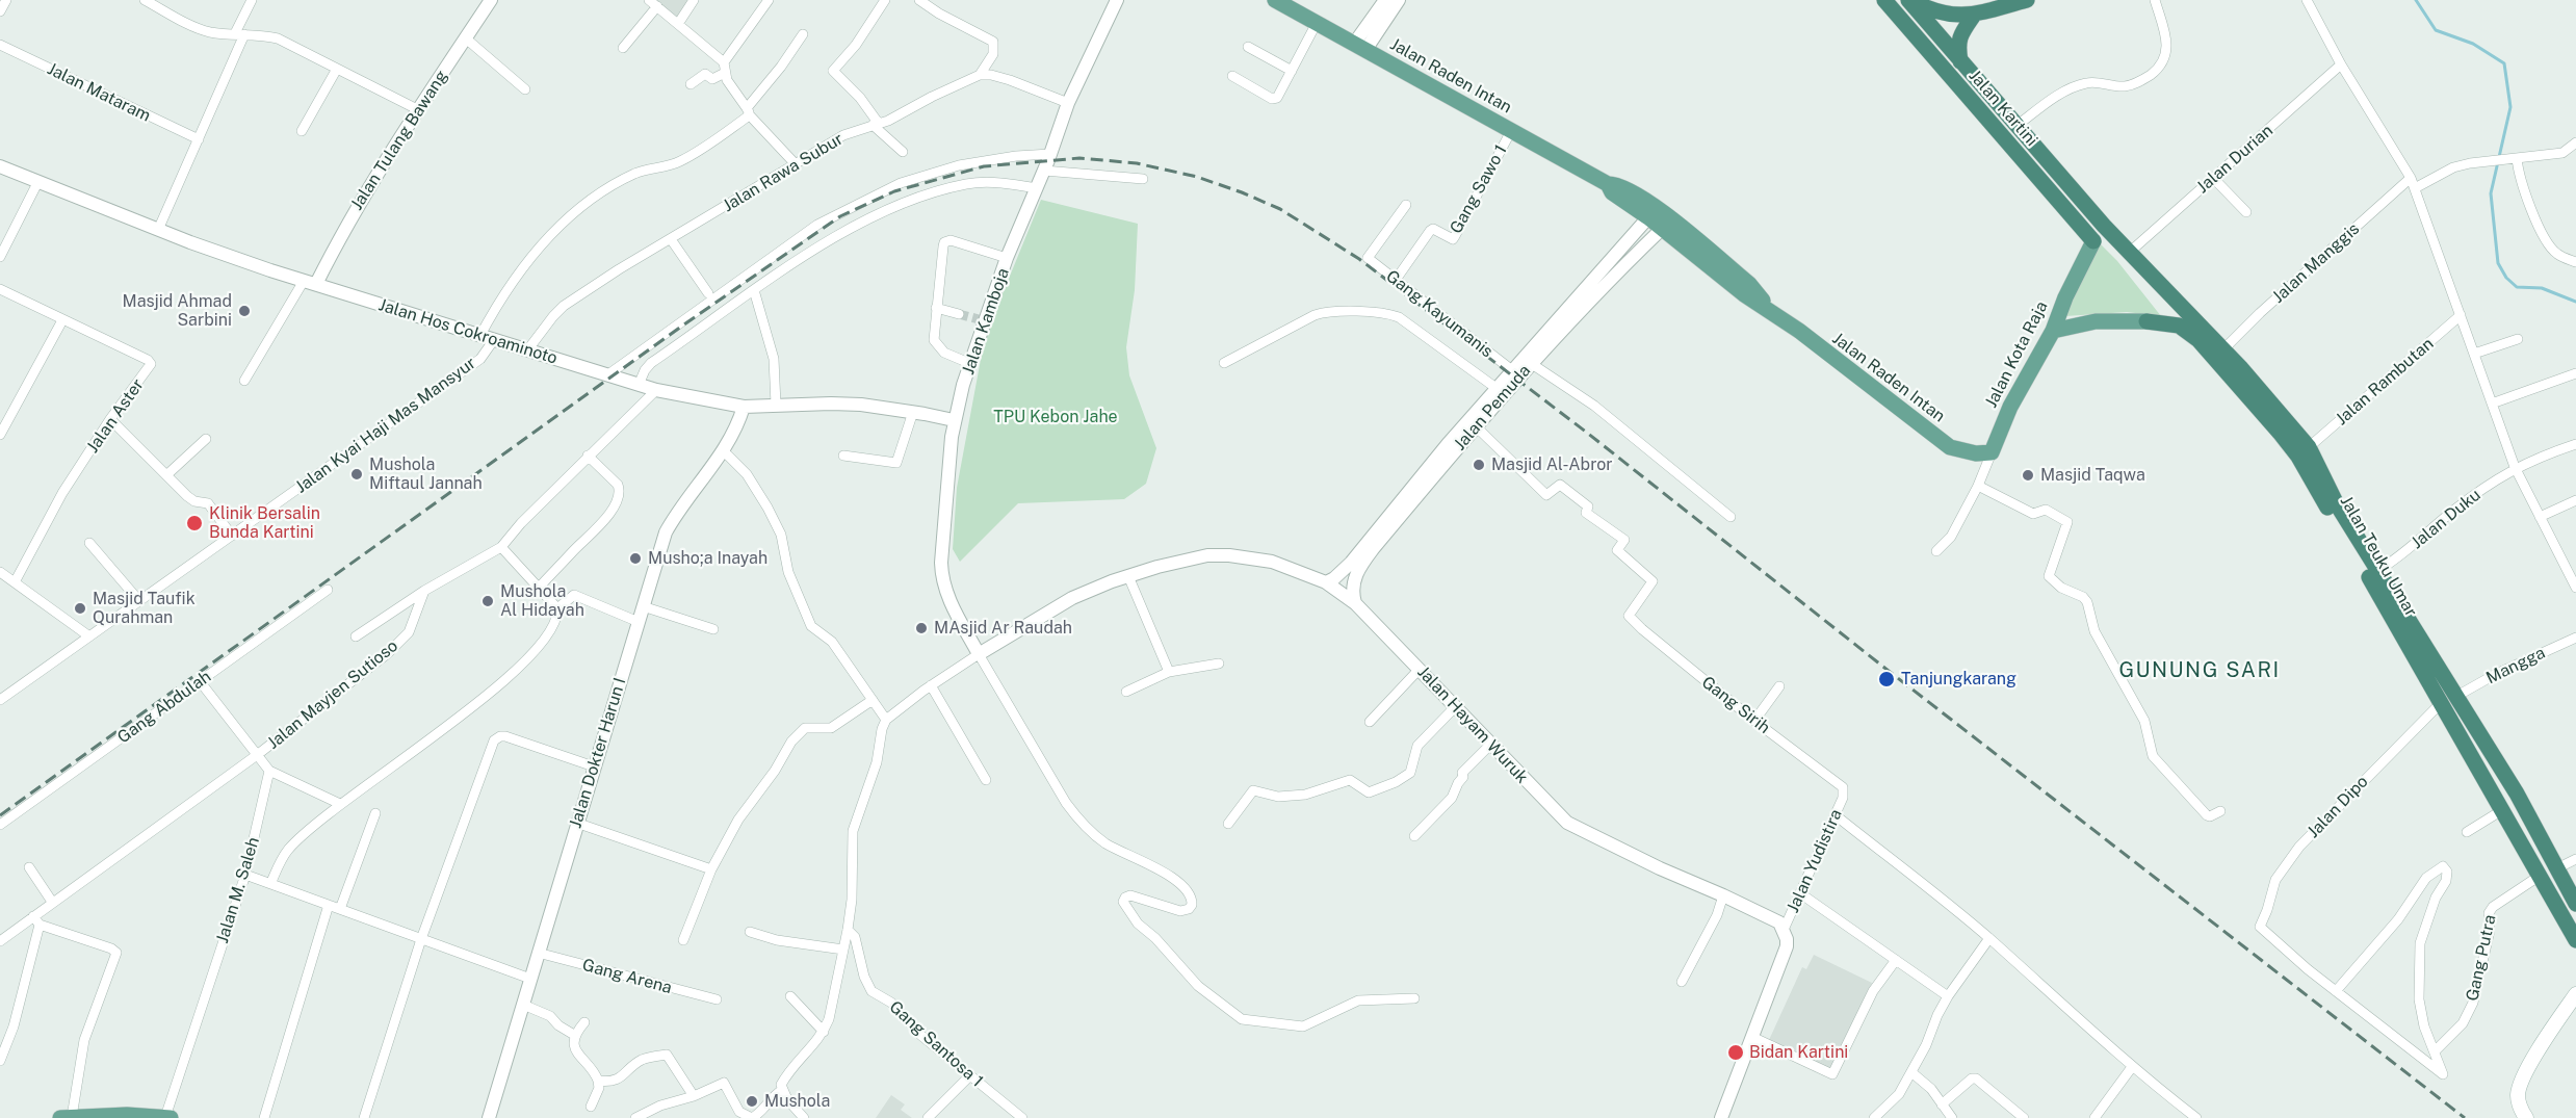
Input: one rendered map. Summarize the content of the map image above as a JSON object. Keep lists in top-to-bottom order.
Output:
{
  "streets": {
    "highway": ["Jalan Kartini", "Jalan Teuku Umar"],
    "main road": ["Jalan Raden Intan", "Jalan Kota Raja"],
    "street": [
      "Jalan Mataram",
      "Jalan Tulang Bawang",
      "Jalan Durian",
      "Jalan Rawa Subur",
      "Gang Sawo 1",
      "Jalan Manggis",
      "Gang Kayumanis",
      "Jalan Kamboja",
      "Jalan Hos Cokroaminoto",
      "Jalan Rambutan",
      "Jalan Pemuda",
      "Jalan Aster",
      "Jalan Kyai Haji Mas Mansyur",
      "Jalan Duku",
      "Mangga",
      "Jalan Mayjen Sutioso",
      "Gang Sirih",
      "Gang Abdulah",
      "Jalan Hayam Wuruk",
      "Jalan Dokter Harun I",
      "Jalan Dipo",
      "Jalan Yudistira",
      "Jalan M. Saleh",
      "Gang Putra",
      "Gang Arena",
      "Gang Santosa 1"
    ]
  },
  "crossings": [
    ["Jalan Raden Intan", "Gang Sawo 1"],
    ["Jalan Raden Intan", "Jalan Kota Raja"],
    ["Jalan Raden Intan", "Jalan Pemuda"],
    ["Jalan Kartini", "Jalan Durian"],
    ["Jalan Kartini", "Jalan Kota Raja"],
    ["Jalan Kartini", "Jalan Teuku Umar"],
    ["Jalan Tulang Bawang", "Jalan Hos Cokroaminoto"],
    ["Jalan Durian", "Jalan Teuku Umar"],
    ["Jalan Rawa Subur", "Jalan Hos Cokroaminoto"],
    ["Gang Sawo 1", "Gang Kayumanis"],
    ["Jalan Manggis", "Jalan Teuku Umar"],
    ["Gang Kayumanis", "Jalan Pemuda"],
    ["Jalan Kamboja", "Jalan Hos Cokroaminoto"],
    ["Jalan Kamboja", "Jalan Hayam Wuruk"],
    ["Jalan Hos Cokroaminoto", "Jalan Kyai Haji Mas Mansyur"],
    ["Jalan Hos Cokroaminoto", "Jalan Dokter Harun I"],
    ["Jalan Kota Raja", "Jalan Teuku Umar"],
    ["Jalan Rambutan", "Jalan Teuku Umar"],
    ["Jalan Pemuda", "Gang Sirih"],
    ["Jalan Pemuda", "Jalan Hayam Wuruk"],
    ["Jalan Duku", "Jalan Teuku Umar"],
    ["Jalan Teuku Umar", "Mangga"],
    ["Jalan Teuku Umar", "Jalan Dipo"],
    ["Jalan Teuku Umar", "Gang Putra"],
    ["Gang Sirih", "Jalan Yudistira"],
    ["Jalan Hayam Wuruk", "Jalan Yudistira"],
    ["Jalan Dokter Harun I", "Gang Arena"]
  ],
  "districts": ["GUNUNG SARI"],
  "parks": ["TPU Kebon Jahe"],
  "places": [
    "Masjid Ahmad Sarbini",
    "Masjid Al-Abror",
    "Mushola Miftaul Jannah",
    "Masjid Taqwa",
    "Klinik Bersalin Bunda Kartini",
    "Musho;a Inayah",
    "Mushola Al Hidayah",
    "Masjid Taufik Qurahman",
    "MAsjid Ar Raudah",
    "Tanjungkarang",
    "Bidan Kartini",
    "Mushola"
  ]
}
